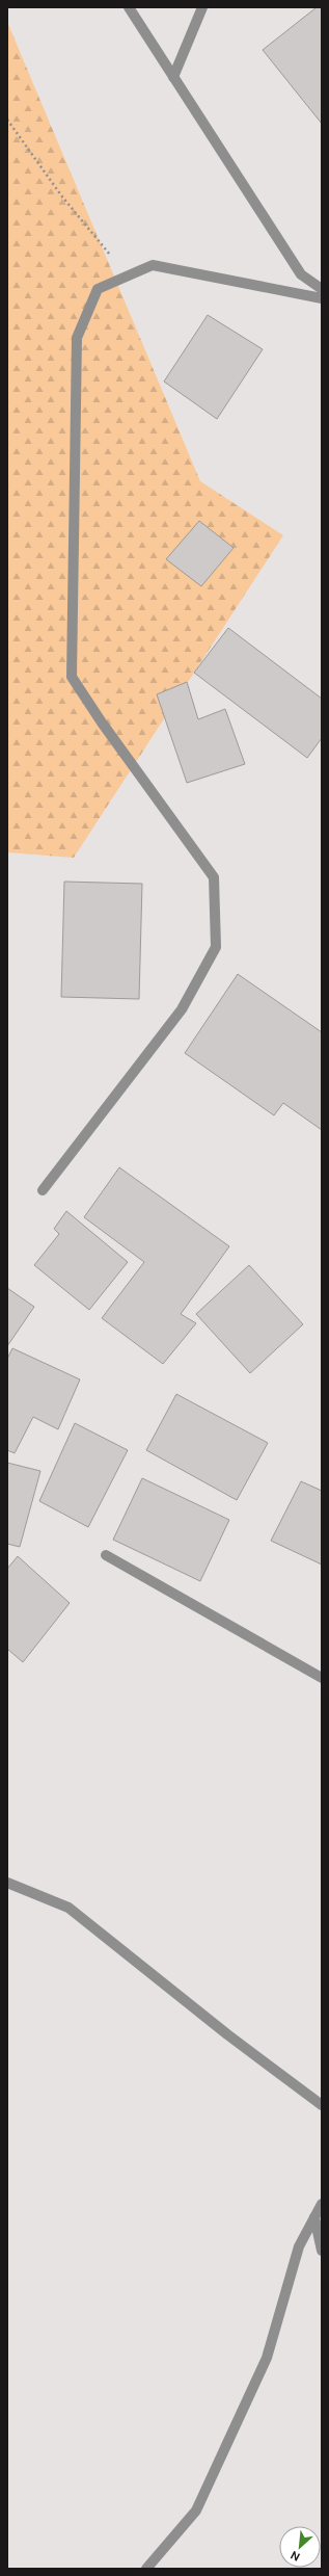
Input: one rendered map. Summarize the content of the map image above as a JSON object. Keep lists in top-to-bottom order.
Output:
{
  "north": "bottom left"
}
